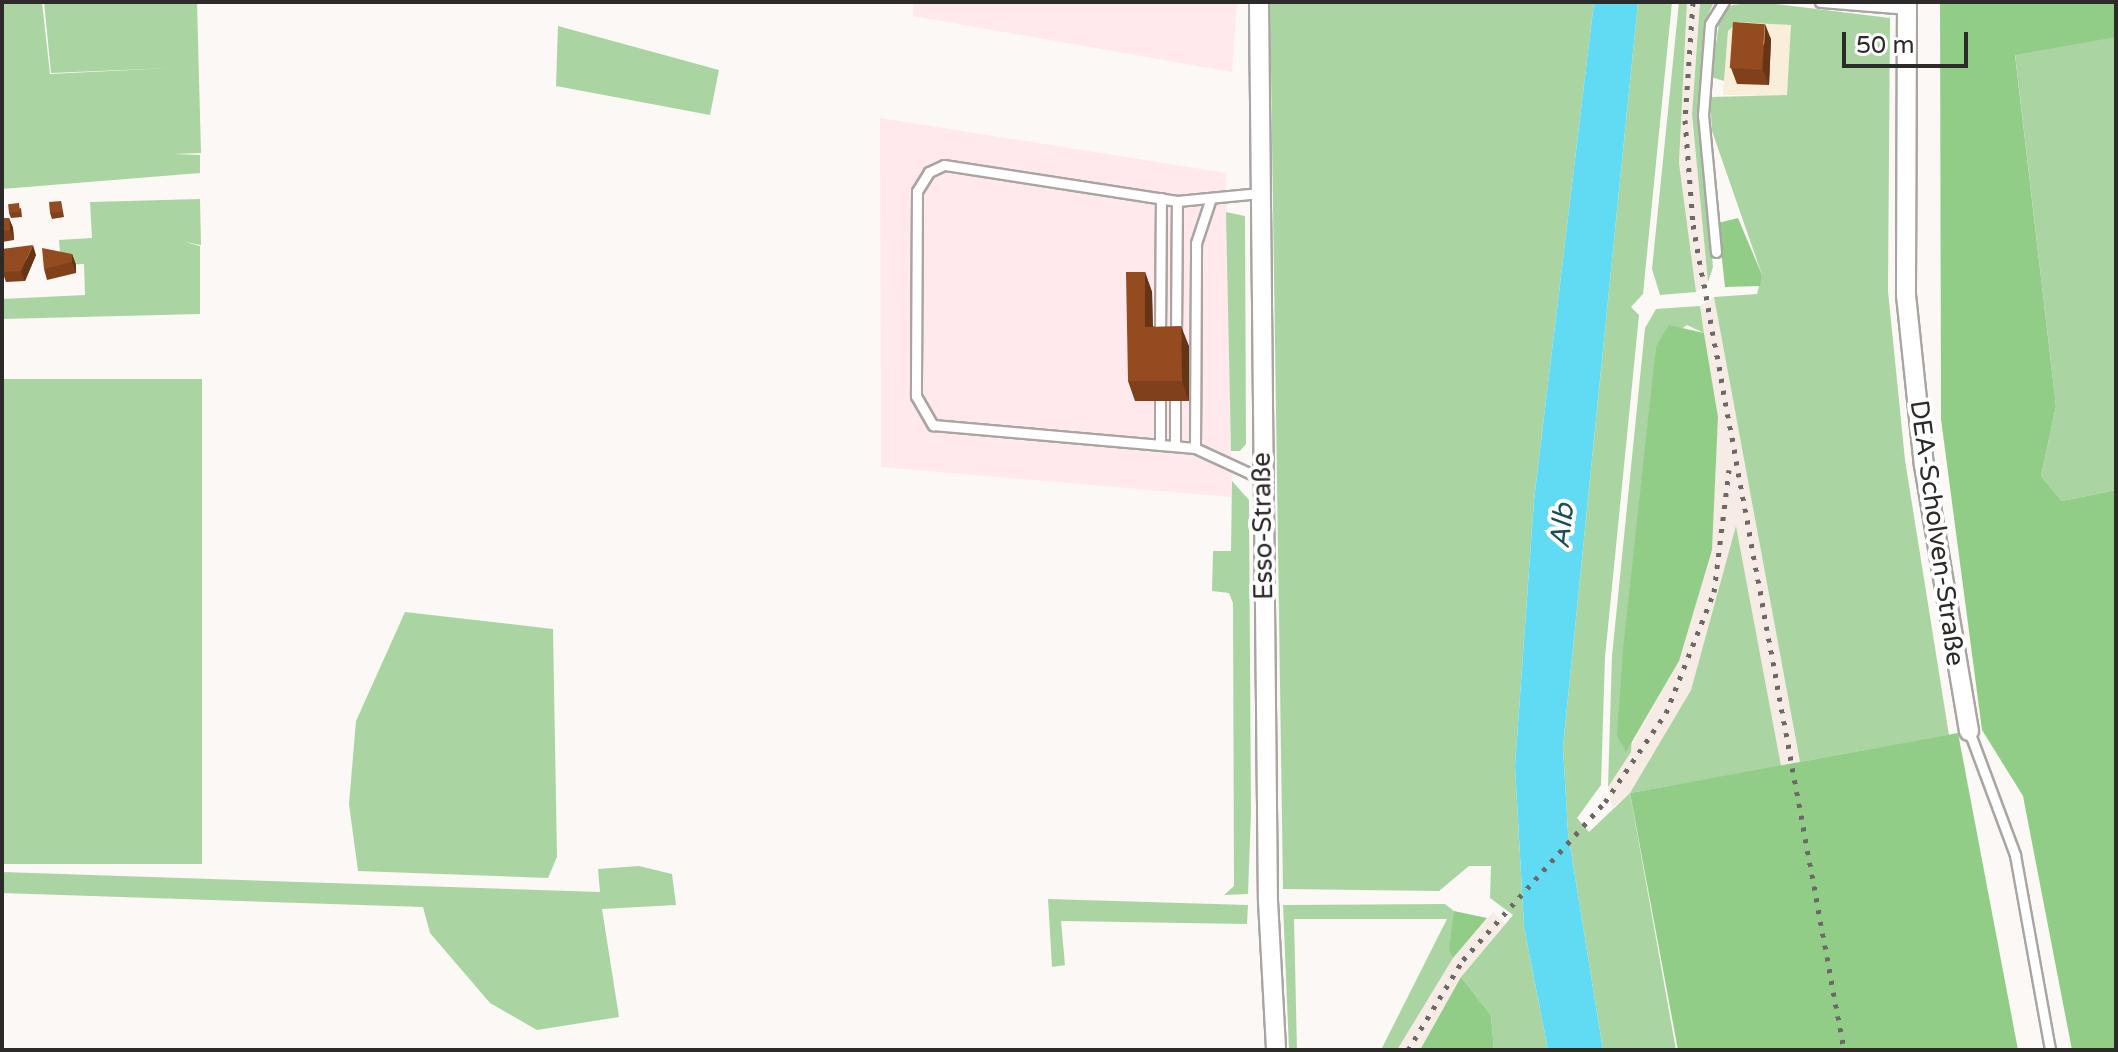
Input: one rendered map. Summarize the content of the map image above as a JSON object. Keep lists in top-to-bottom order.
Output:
{
  "streets": {
    "street": ["Esso-Straße", "DEA-Scholven-Straße"]
  },
  "water": ["Alb"],
  "scale_bar": "50 m"
}
